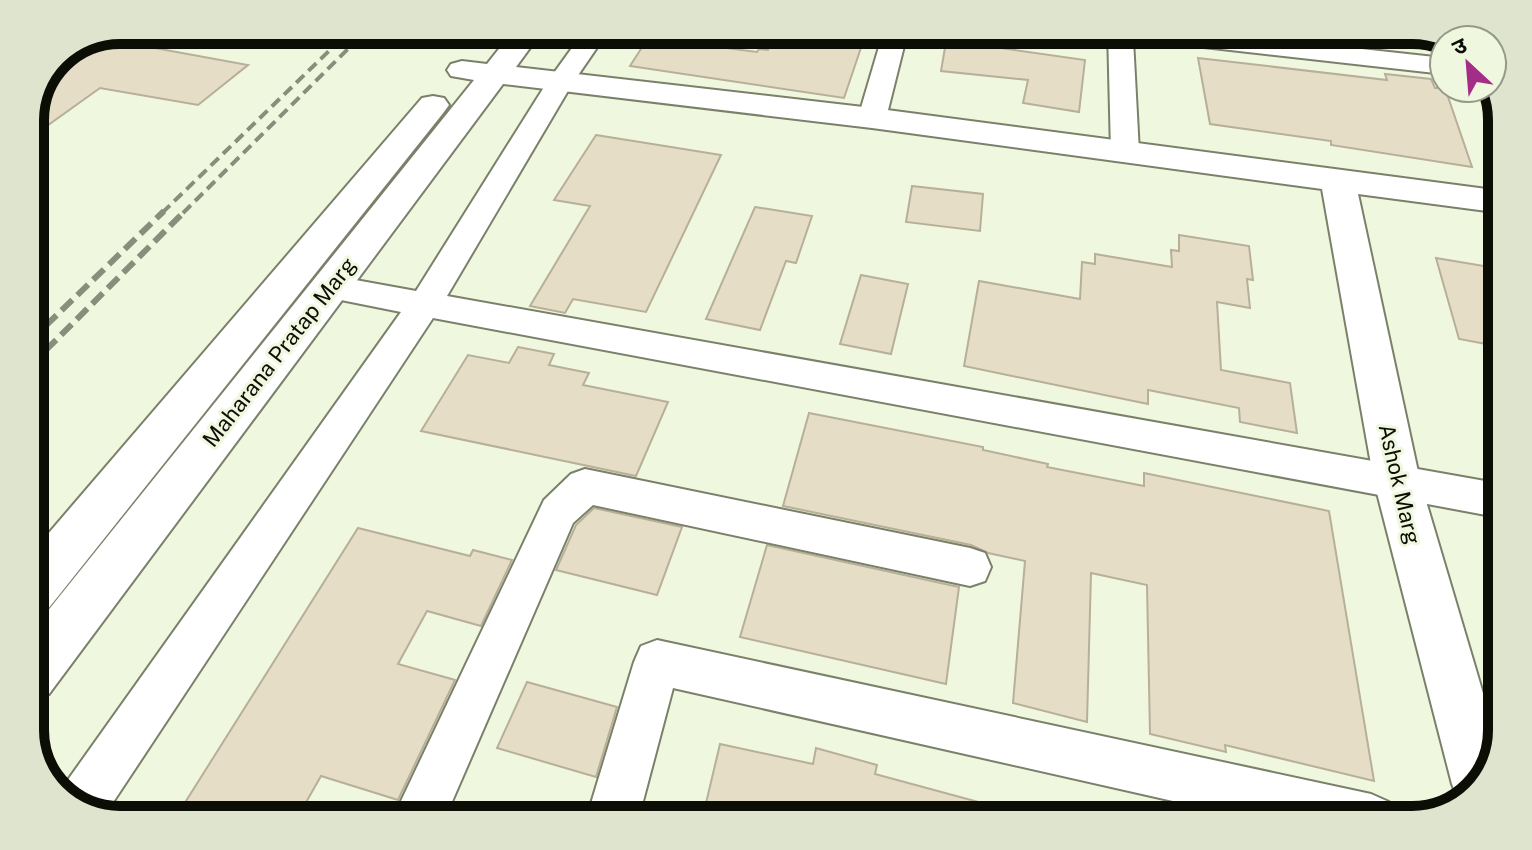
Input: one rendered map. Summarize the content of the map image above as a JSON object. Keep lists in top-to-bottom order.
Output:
{
  "streets": {
    "street": ["Maharana Pratap Marg", "Ashok Marg"]
  },
  "north": "top left"
}
